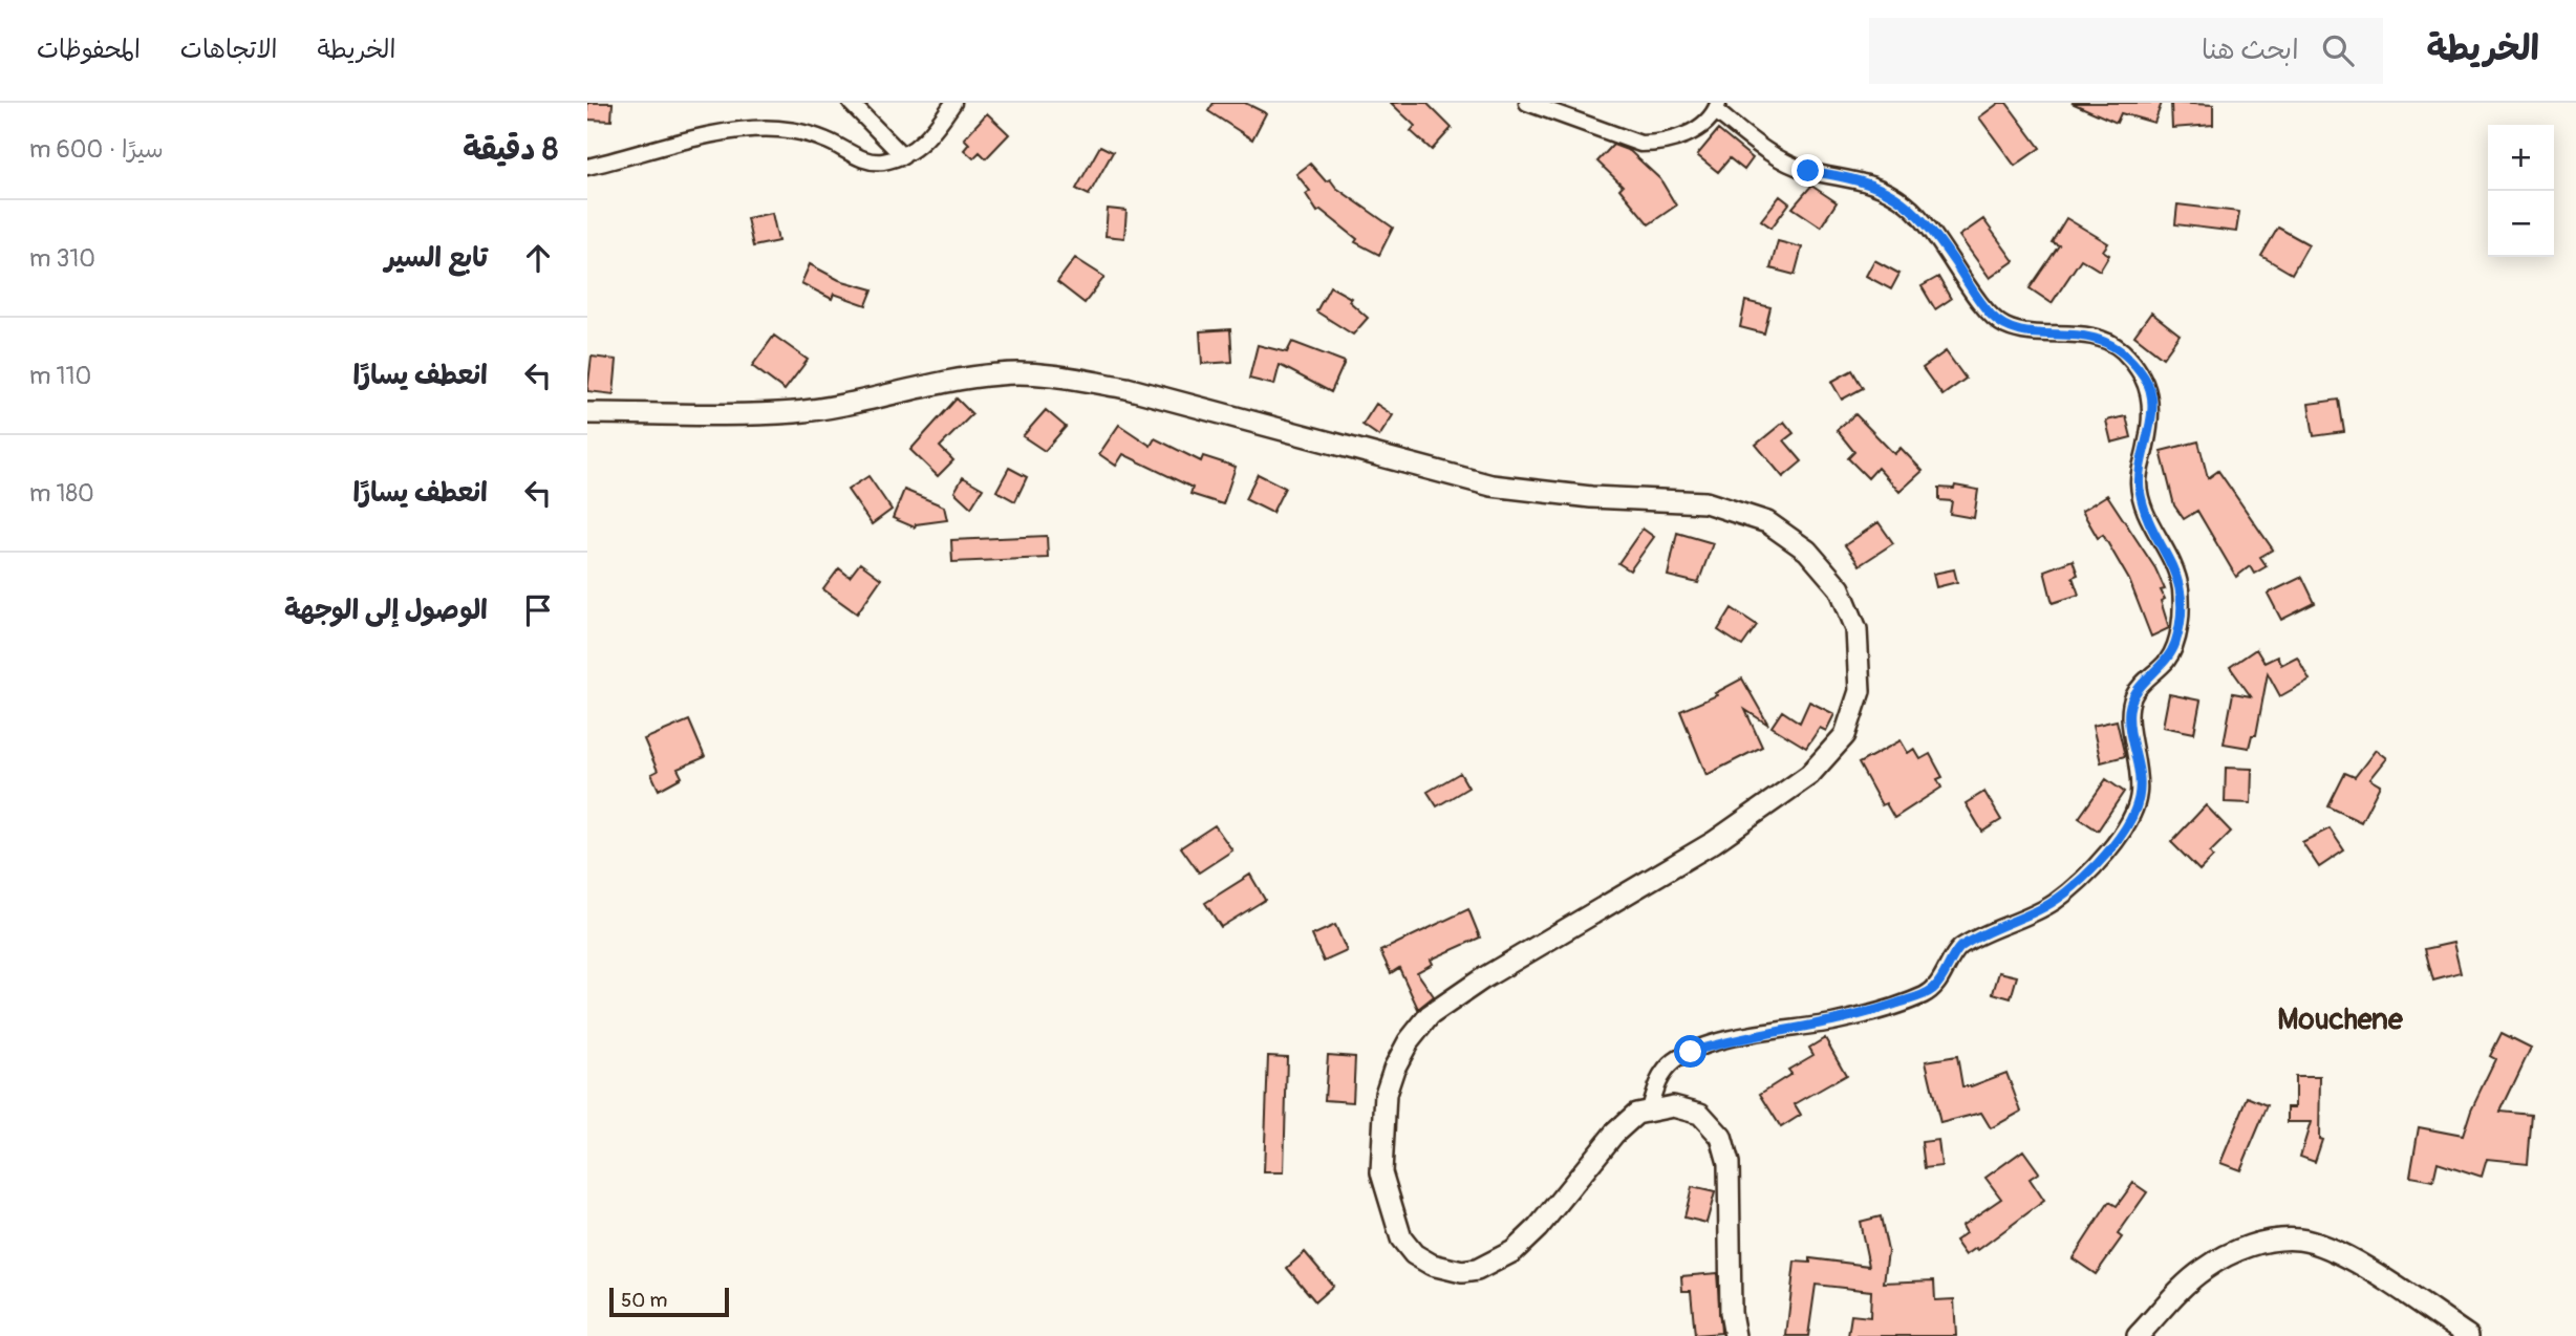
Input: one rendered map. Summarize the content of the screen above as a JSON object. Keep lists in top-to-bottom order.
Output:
{
  "districts": ["Mouchene"],
  "scale_bar": "50 m",
  "page": {
    "header": "الخريطة",
    "search": "ابحث هنا",
    "nav": ["الخريطة", "الاتجاهات", "المحفوظات"],
    "heading": ["8 دقيقة", "سيرًا · 600 m"],
    "map_buttons": ["+", "−"],
    "list": [
      ["تابع السير", "310 m"],
      ["انعطف يسارًا", "110 m"],
      ["انعطف يسارًا", "180 m"],
      "الوصول إلى الوجهة"
    ],
    "scale": "50 m"
  }
}
